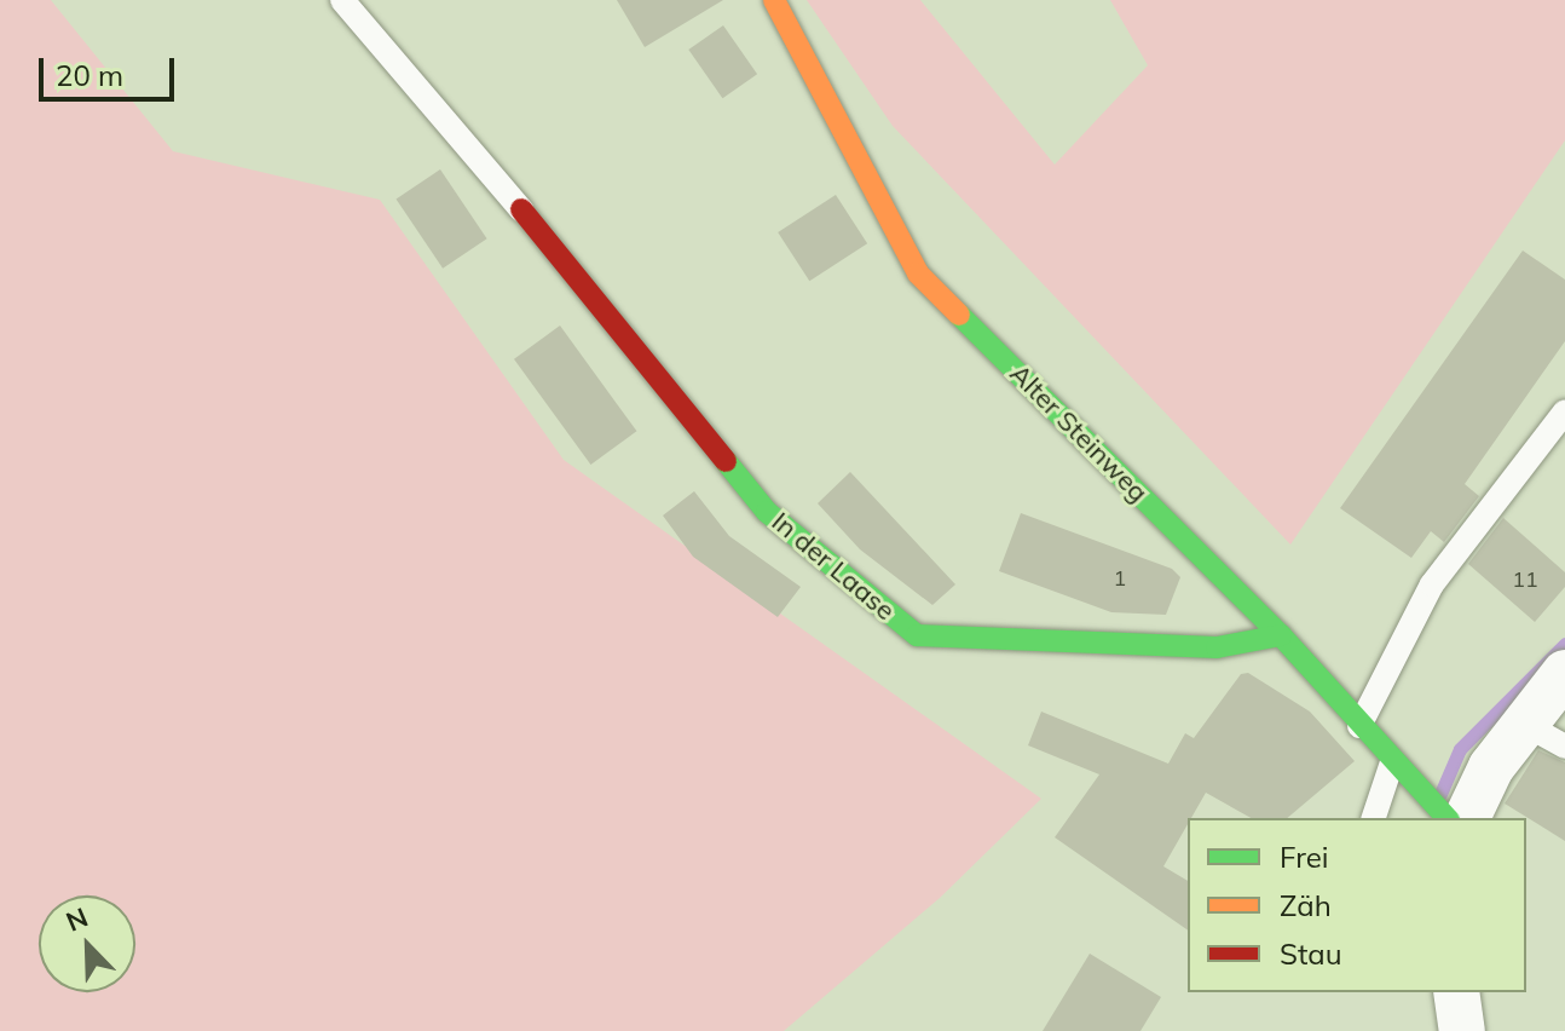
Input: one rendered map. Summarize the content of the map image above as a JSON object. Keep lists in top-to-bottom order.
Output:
{
  "streets": {
    "street": ["Alter Steinweg", "In der Laase"]
  },
  "crossings": [
    ["Alter Steinweg", "In der Laase"]
  ],
  "house_numbers": ["1", "11"],
  "legend": ["Frei", "Zäh", "Stau"],
  "scale_bar": "20 m",
  "north": "top left"
}
